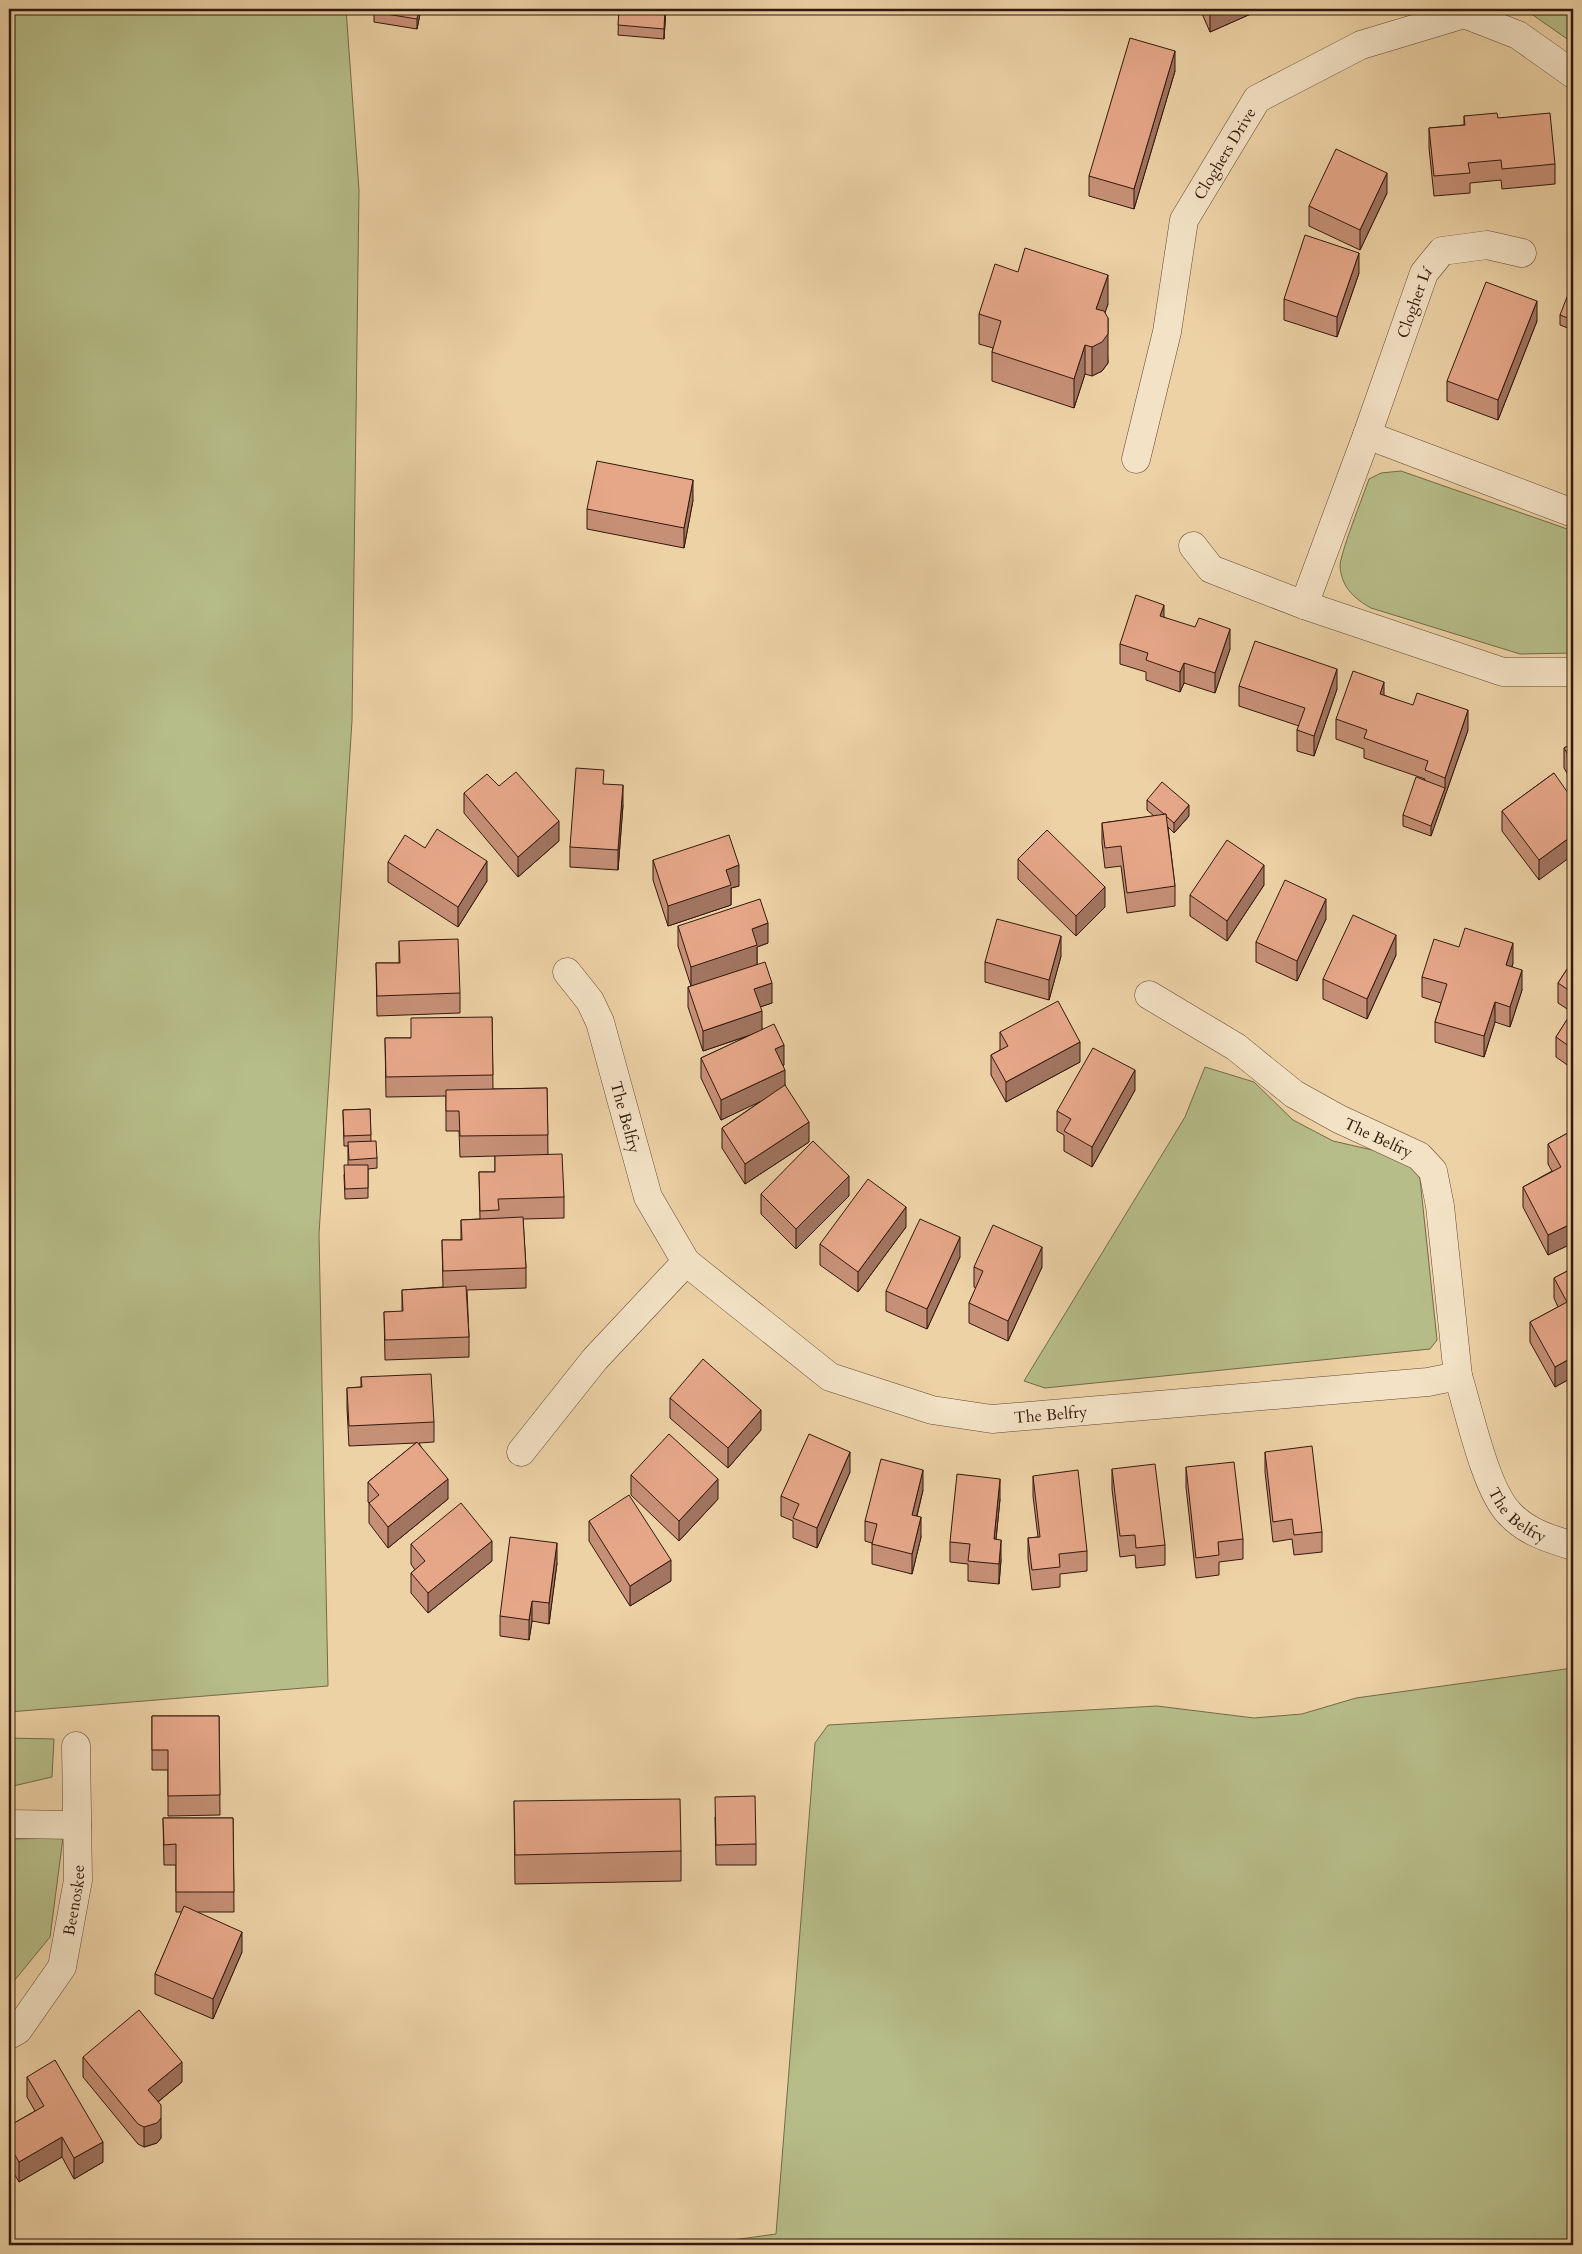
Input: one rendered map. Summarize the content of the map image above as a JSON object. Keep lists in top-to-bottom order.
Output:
{
  "streets": {
    "street": [
      "Cloghers Drive",
      "Clogher Lí",
      "The Belfry",
      "Beenoskee"
    ]
  }
}
